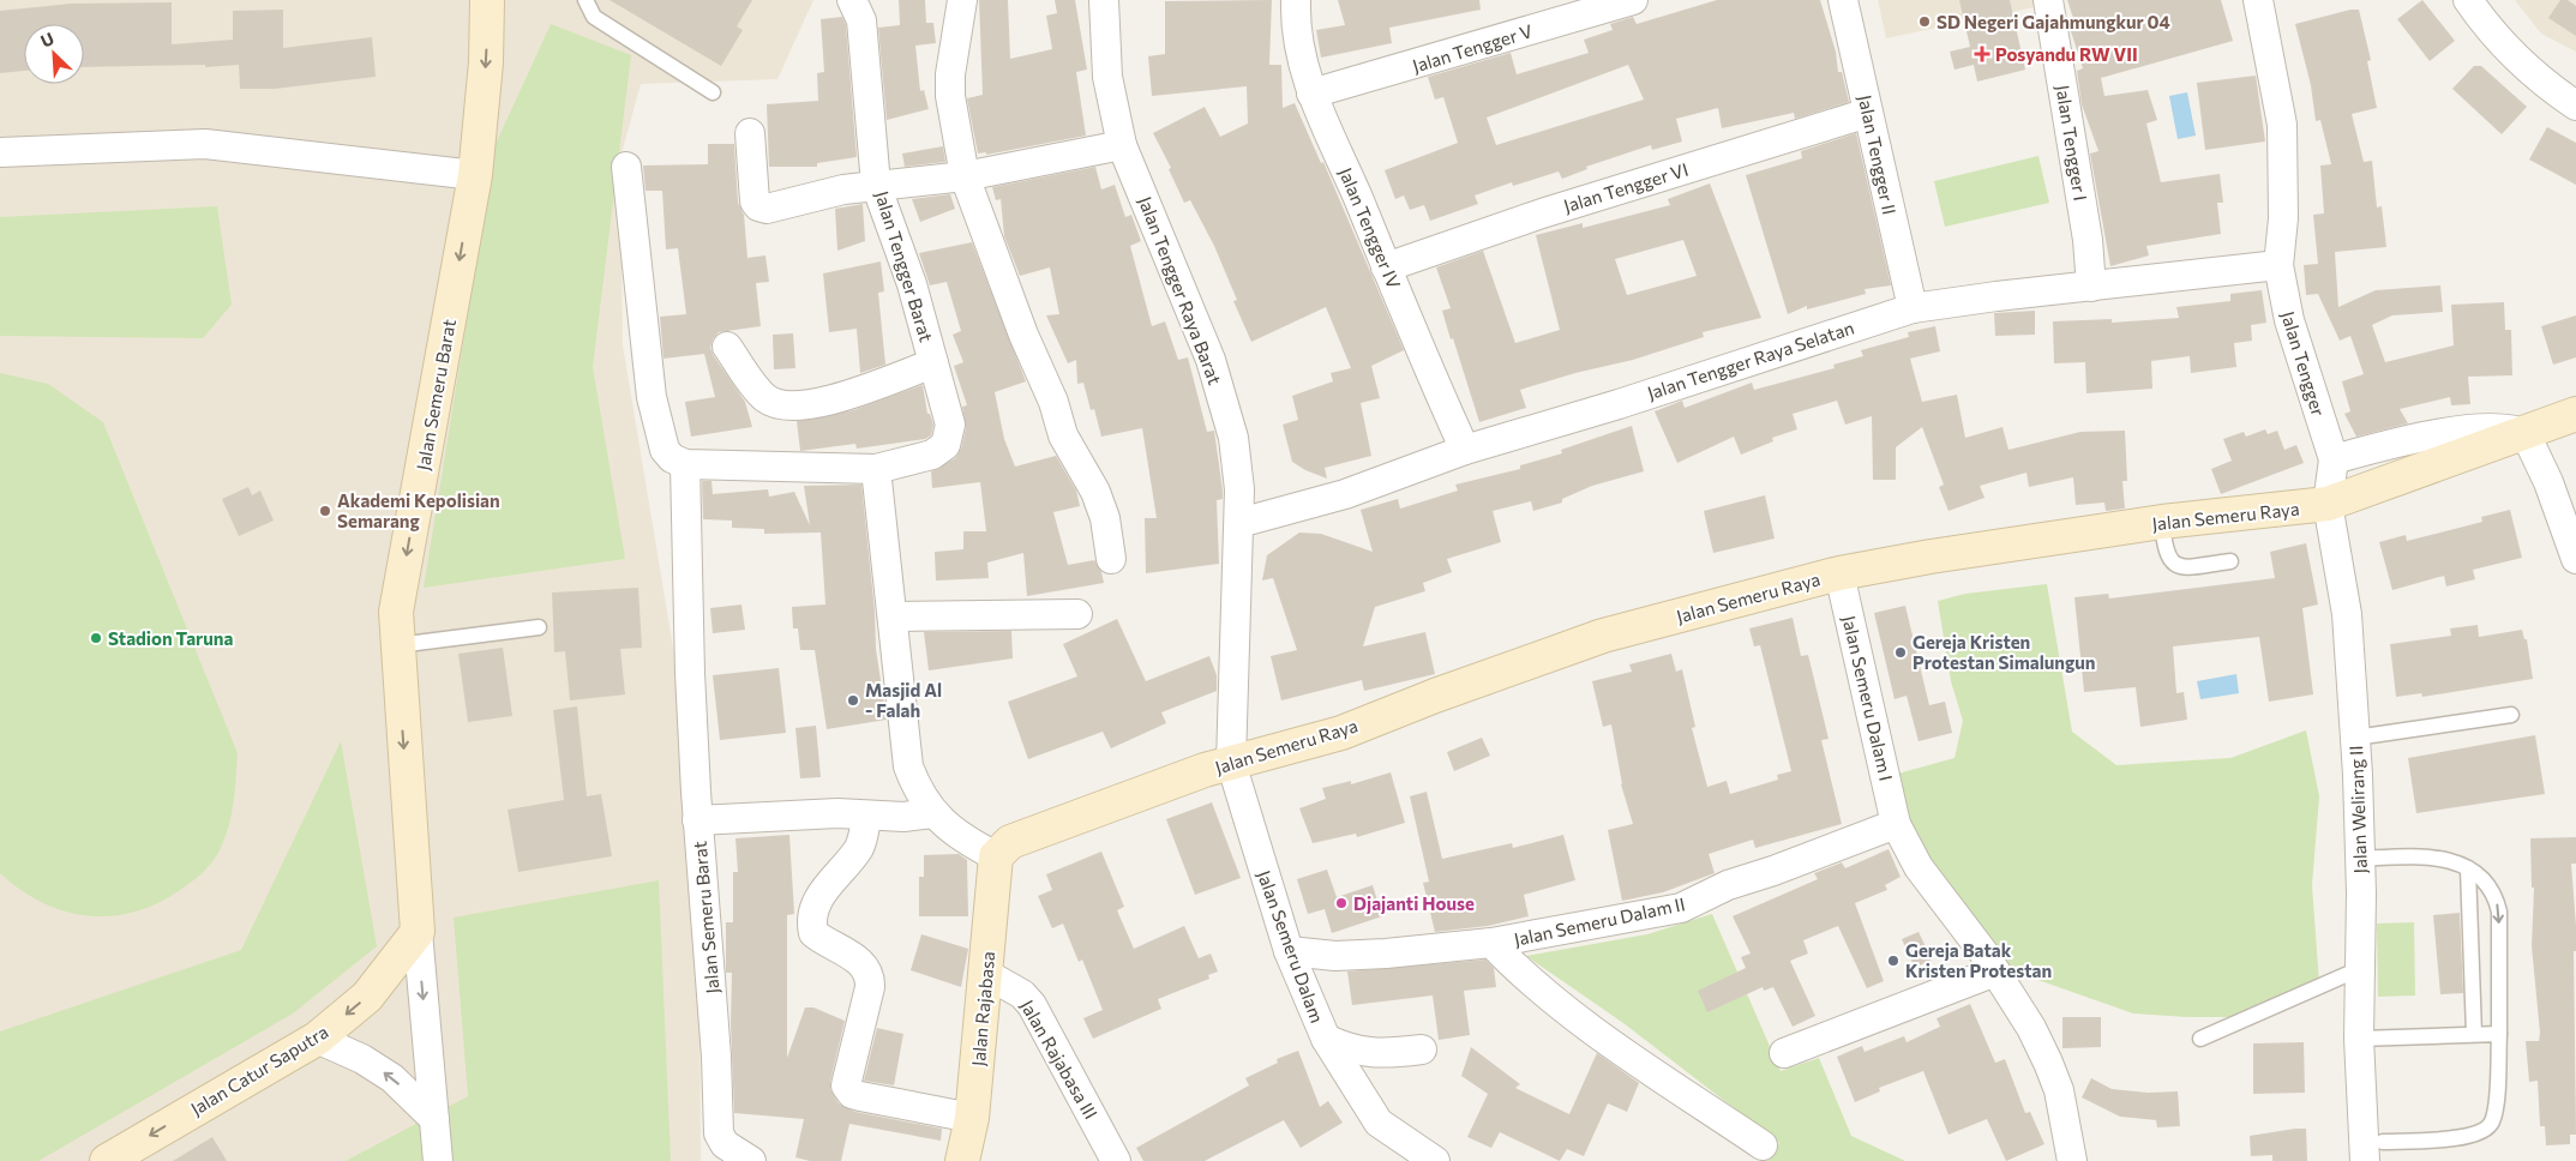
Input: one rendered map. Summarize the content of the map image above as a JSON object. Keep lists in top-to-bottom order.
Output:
{
  "streets": {
    "street": [
      "Jalan Tengger V",
      "Jalan Tengger I",
      "Jalan Tengger II",
      "Jalan Tengger VI",
      "Jalan Tengger IV",
      "Jalan Tengger Barat",
      "Jalan Tengger Raya Barat",
      "Jalan Tengger Raya Selatan",
      "Jalan Tengger",
      "Jalan Semeru Barat",
      "Jalan Semeru Raya",
      "Jalan Semeru Dalam I",
      "Jalan Welirang II",
      "Jalan Semeru Dalam II",
      "Jalan Semeru Dalam",
      "Jalan Rajabasa",
      "Jalan Rajabasa III",
      "Jalan Catur Saputra"
    ]
  },
  "crossings": [
    ["Jalan Tengger V", "Jalan Tengger IV"],
    ["Jalan Tengger I", "Jalan Tengger Raya Selatan"],
    ["Jalan Tengger II", "Jalan Tengger VI"],
    ["Jalan Tengger II", "Jalan Tengger Raya Selatan"],
    ["Jalan Tengger VI", "Jalan Tengger IV"],
    ["Jalan Tengger IV", "Jalan Tengger Raya Selatan"],
    ["Jalan Tengger Barat", "Jalan Tengger Raya Barat"],
    ["Jalan Tengger Raya Barat", "Jalan Tengger Raya Selatan"],
    ["Jalan Tengger Raya Barat", "Jalan Semeru Raya"],
    ["Jalan Tengger Raya Barat", "Jalan Semeru Dalam"],
    ["Jalan Tengger Raya Selatan", "Jalan Tengger"],
    ["Jalan Tengger", "Jalan Welirang II"],
    ["Jalan Semeru Barat", "Jalan Catur Saputra"],
    ["Jalan Semeru Raya", "Jalan Semeru Dalam I"],
    ["Jalan Semeru Raya", "Jalan Welirang II"],
    ["Jalan Semeru Raya", "Jalan Semeru Dalam"],
    ["Jalan Semeru Raya", "Jalan Rajabasa"],
    ["Jalan Semeru Dalam I", "Jalan Semeru Dalam II"],
    ["Jalan Semeru Dalam II", "Jalan Semeru Dalam"],
    ["Jalan Rajabasa", "Jalan Rajabasa III"]
  ],
  "one_way": ["Jalan Catur Saputra"],
  "places": {
    "other": [
      "SD Negeri Gajahmungkur 04",
      "Akademi Kepolisian Semarang",
      "Stadion Taruna",
      "Gereja Kristen Protestan Simalungun",
      "Masjid Al - Falah",
      "Djajanti House",
      "Gereja Batak Kristen Protestan"
    ],
    "health": ["Posyandu RW VII"]
  },
  "north": "top left"
}
